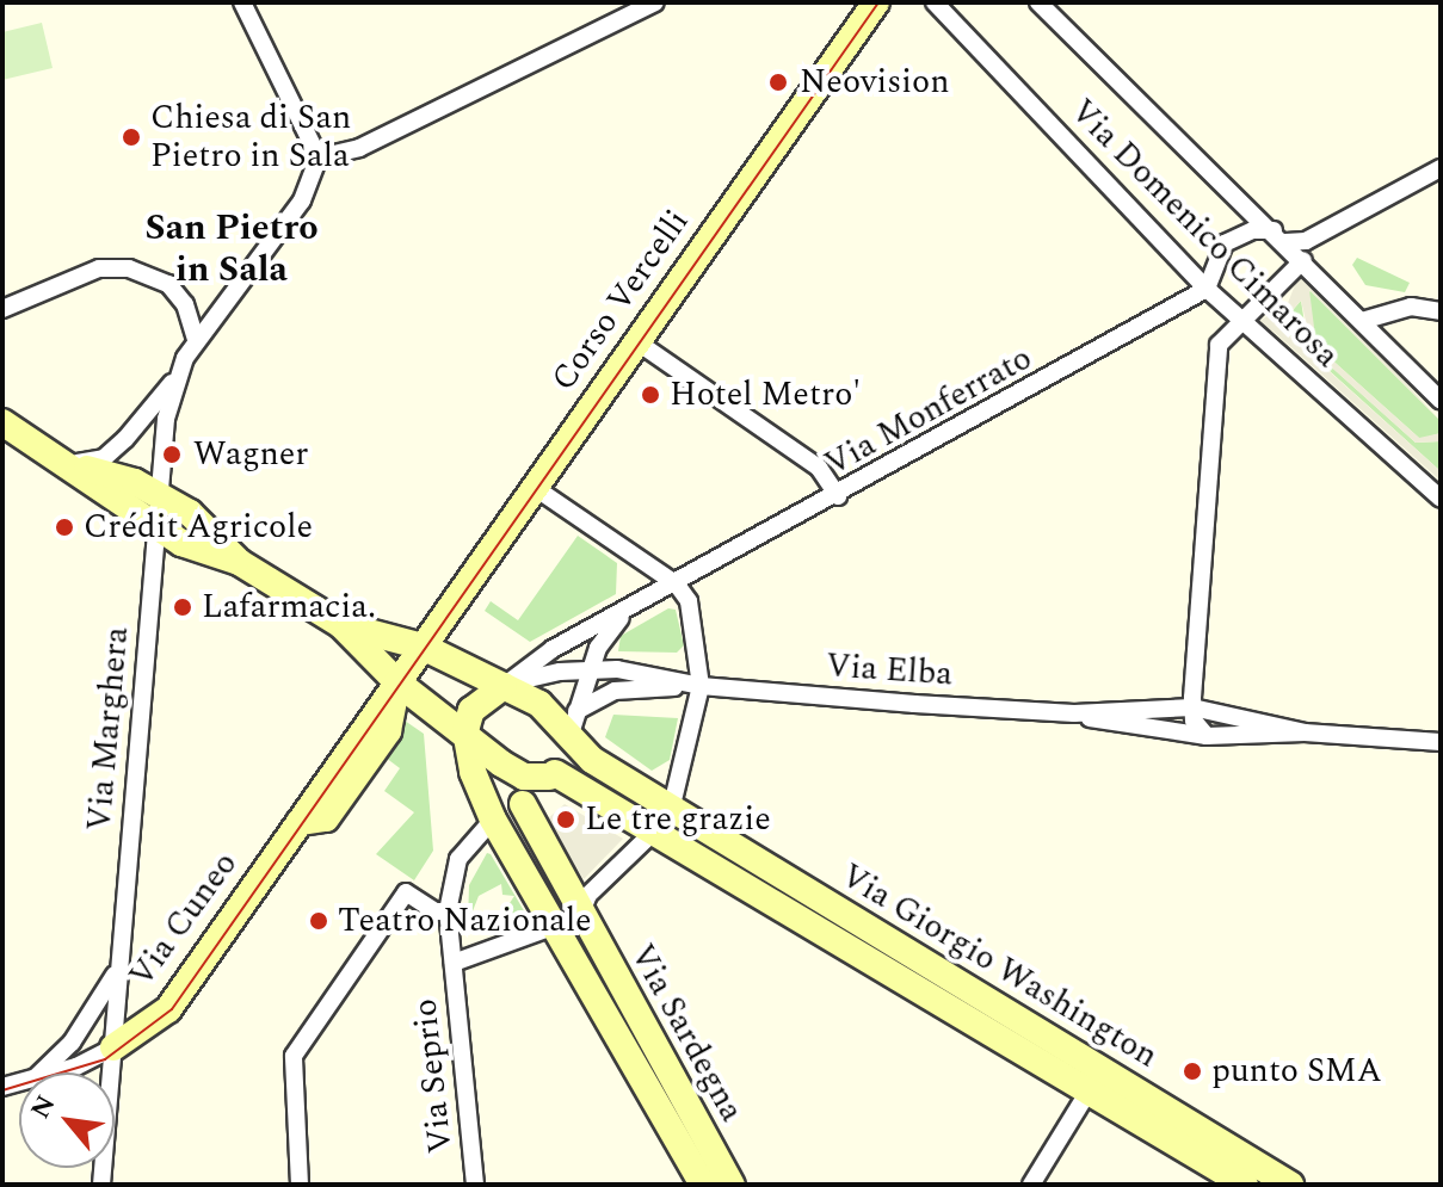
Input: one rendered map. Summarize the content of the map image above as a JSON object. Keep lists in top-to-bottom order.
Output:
{
  "streets": {
    "street": [
      "Via Domenico Cimarosa",
      "Corso Vercelli",
      "Via Monferrato",
      "Via Elba",
      "Via Marghera",
      "Via Cuneo",
      "Via Giorgio Washington",
      "Via Sardegna",
      "Via Seprio"
    ]
  },
  "crossings": [
    ["Via Domenico Cimarosa", "Via Monferrato"],
    ["Corso Vercelli", "Via Cuneo"],
    ["Via Marghera", "Via Cuneo"]
  ],
  "districts": ["San Pietro in Sala"],
  "places": [
    "Neovision",
    "Chiesa di San Pietro in Sala",
    "Hotel Metro'",
    "Wagner",
    "Crédit Agricole",
    "Lafarmacia.",
    "Le tre grazie",
    "Teatro Nazionale",
    "punto SMA"
  ],
  "north": "top left"
}
